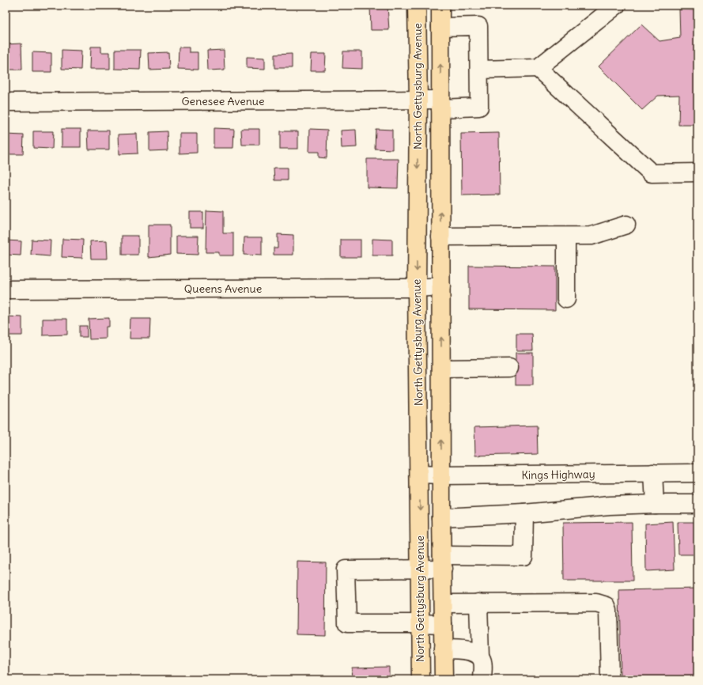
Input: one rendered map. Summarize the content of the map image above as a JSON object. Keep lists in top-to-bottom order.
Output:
{
  "streets": {
    "main road": ["North Gettysburg Avenue"],
    "street": ["Genesee Avenue", "Queens Avenue", "Kings Highway"]
  },
  "crossings": [
    ["North Gettysburg Avenue", "Genesee Avenue"],
    ["North Gettysburg Avenue", "Queens Avenue"],
    ["North Gettysburg Avenue", "Kings Highway"]
  ]
}
